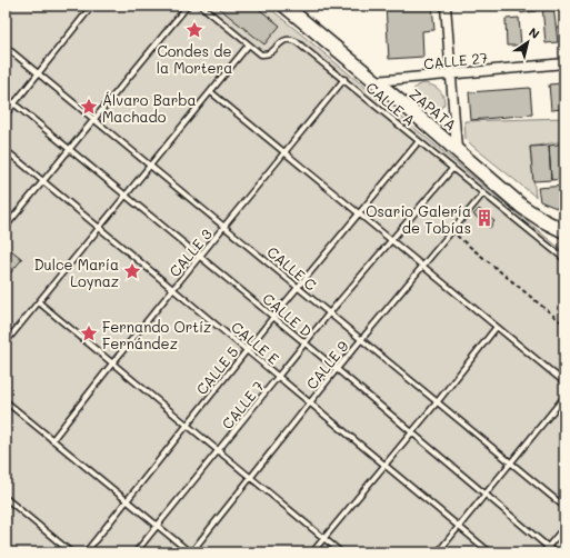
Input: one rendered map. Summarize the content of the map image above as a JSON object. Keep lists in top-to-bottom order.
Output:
{
  "streets": {
    "main road": ["ZAPATA"],
    "street": ["CALLE 27"],
    "lane": [
      "CALLE A",
      "CALLE 3",
      "CALLE C",
      "CALLE D",
      "CALLE E",
      "CALLE 9",
      "CALLE 5",
      "CALLE 7"
    ]
  },
  "crossings": [
    ["CALLE 27", "ZAPATA"],
    ["CALLE A", "CALLE 3"],
    ["CALLE A", "CALLE 9"],
    ["CALLE A", "CALLE 5"],
    ["CALLE A", "CALLE 7"],
    ["CALLE 3", "CALLE C"],
    ["CALLE 3", "CALLE D"],
    ["CALLE 3", "CALLE E"],
    ["CALLE C", "CALLE 9"],
    ["CALLE C", "CALLE 5"],
    ["CALLE C", "CALLE 7"],
    ["CALLE D", "CALLE 9"],
    ["CALLE D", "CALLE 5"],
    ["CALLE D", "CALLE 7"],
    ["CALLE E", "CALLE 9"],
    ["CALLE E", "CALLE 5"],
    ["CALLE E", "CALLE 7"]
  ],
  "places": {
    "place": [
      "Condes de la Mortera",
      "Álvaro Barba Machado",
      "Dulce María Loynaz",
      "Fernando Ortíz Fernández"
    ],
    "building": ["Osario Galería de Tobías"]
  },
  "north": "top right"
}
